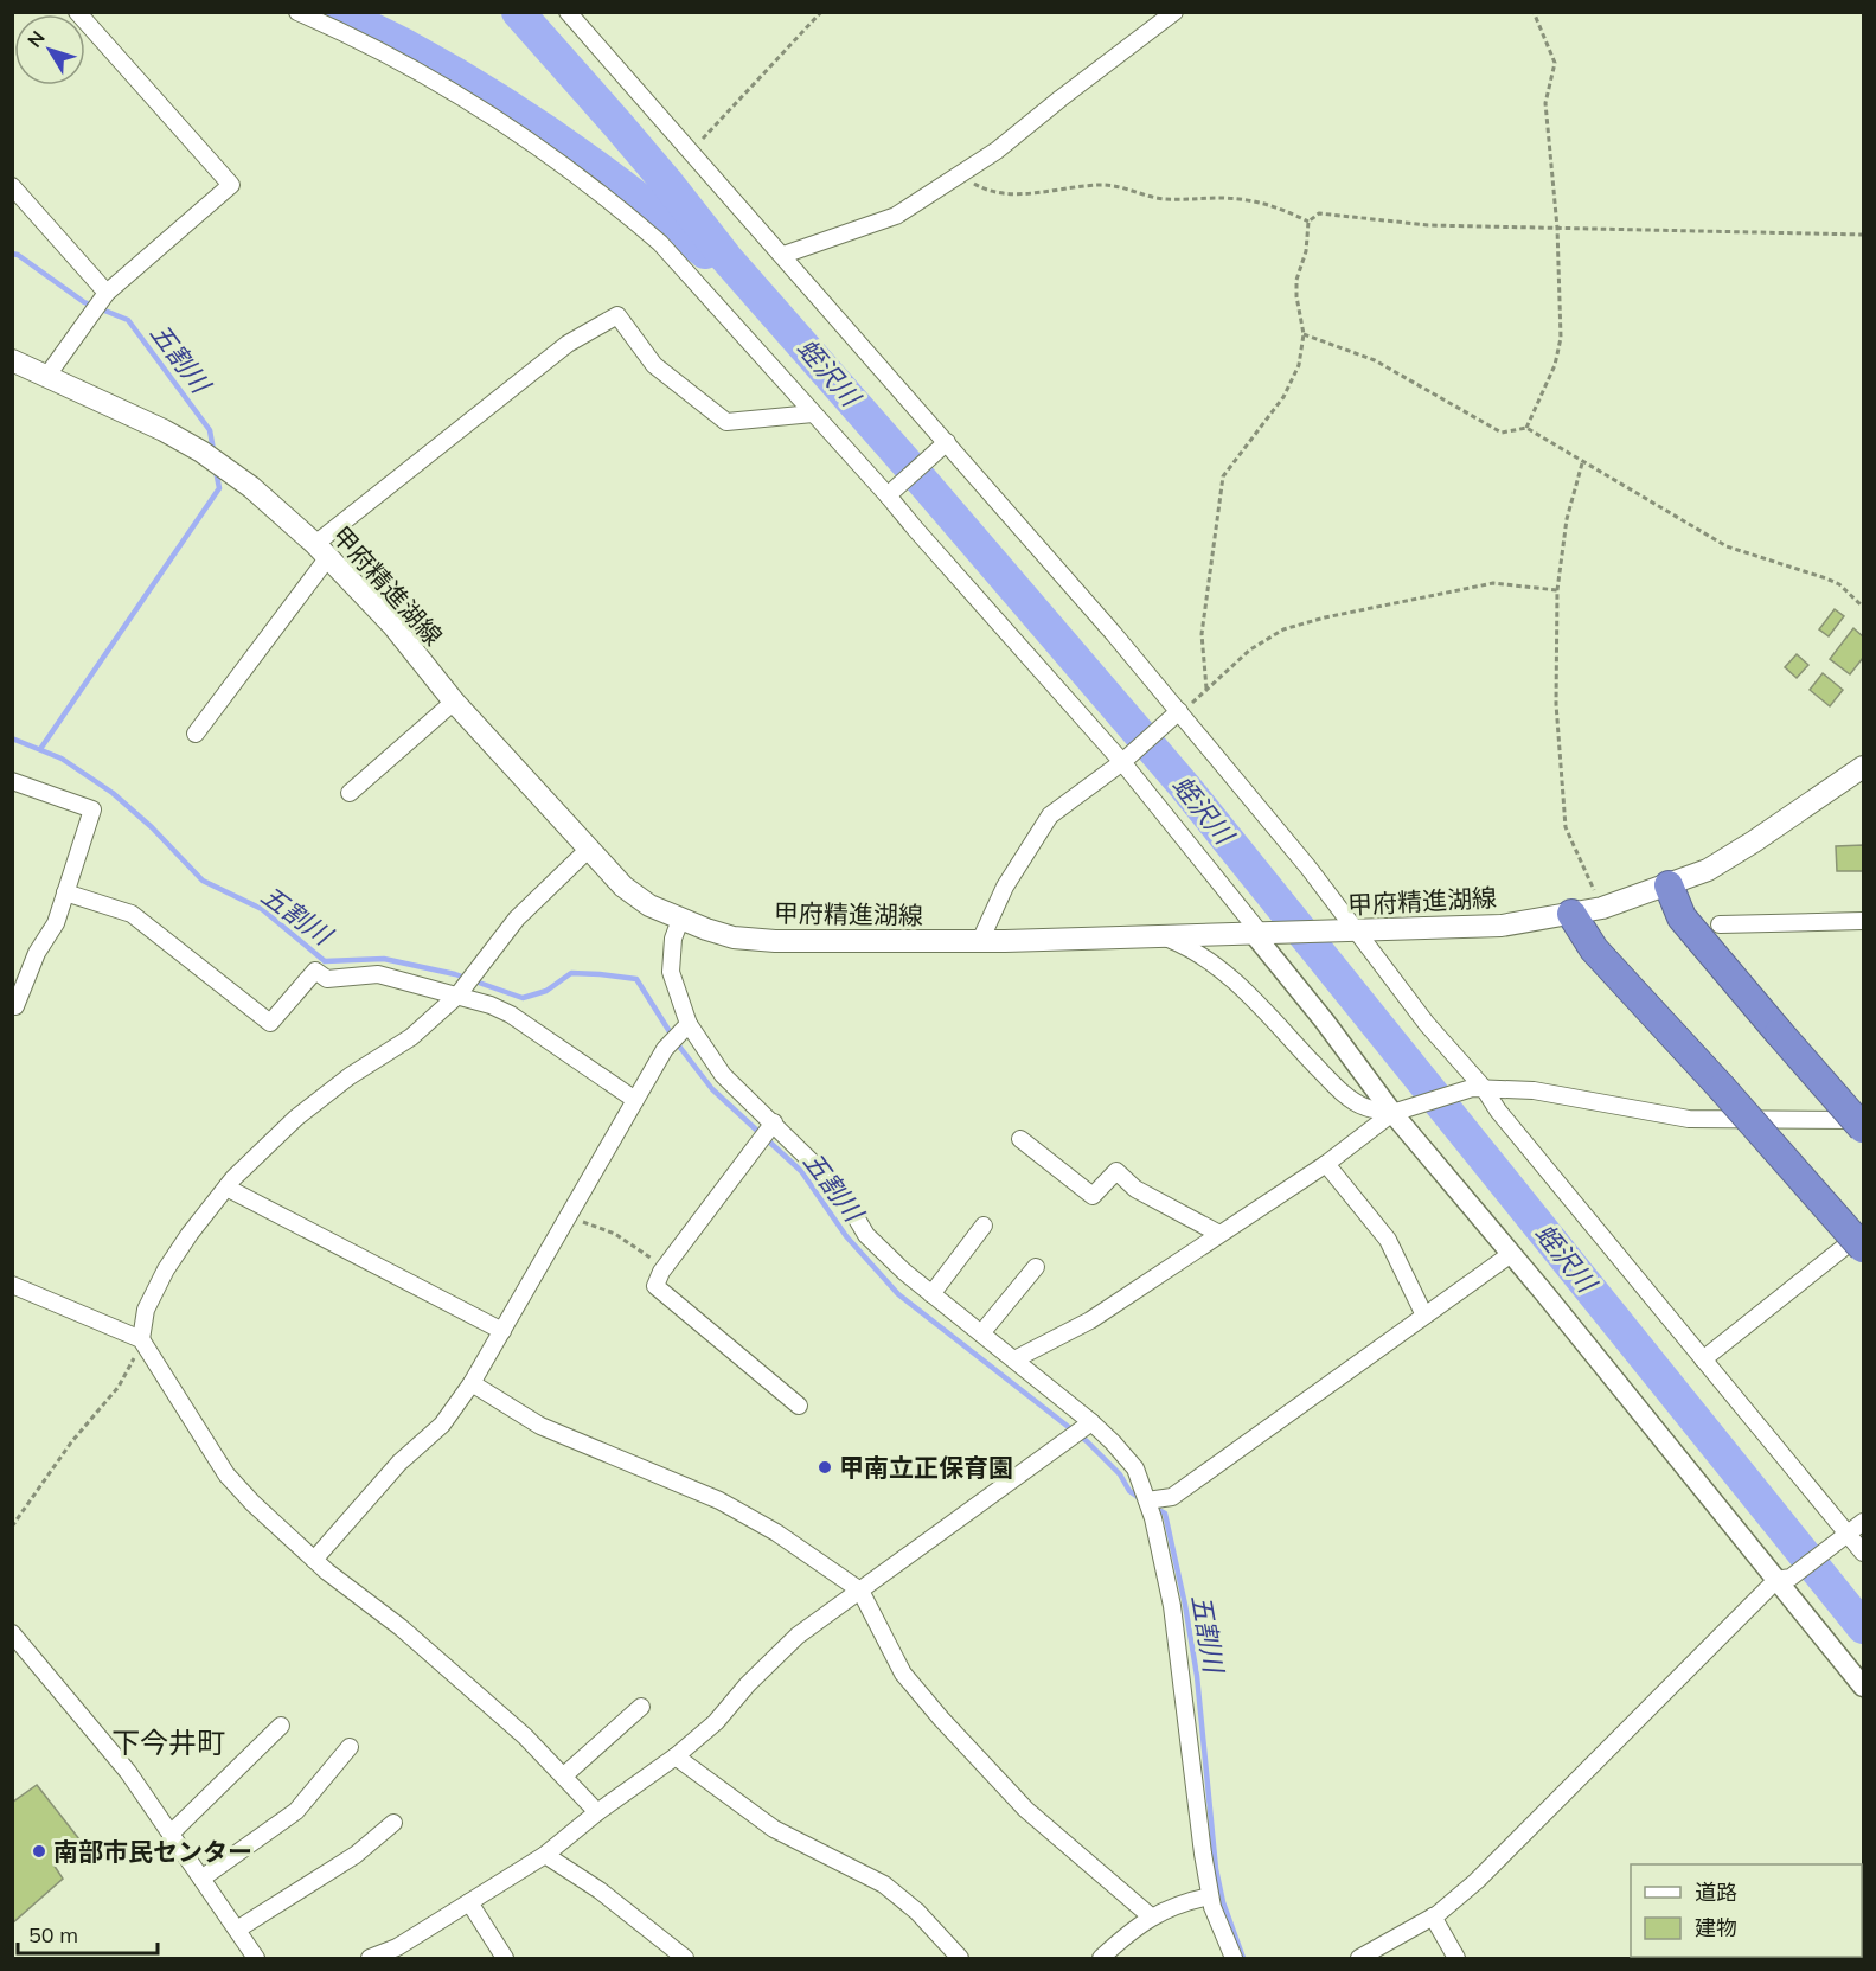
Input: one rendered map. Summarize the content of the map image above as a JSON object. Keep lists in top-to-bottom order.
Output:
{
  "streets": {
    "main road": ["甲府精進湖線"]
  },
  "districts": ["下今井町"],
  "water": ["五割川", "蛭沢川"],
  "places": ["甲南立正保育園", "南部市民センター"],
  "legend": ["道路", "建物"],
  "scale_bar": "50 m",
  "north": "top left"
}
